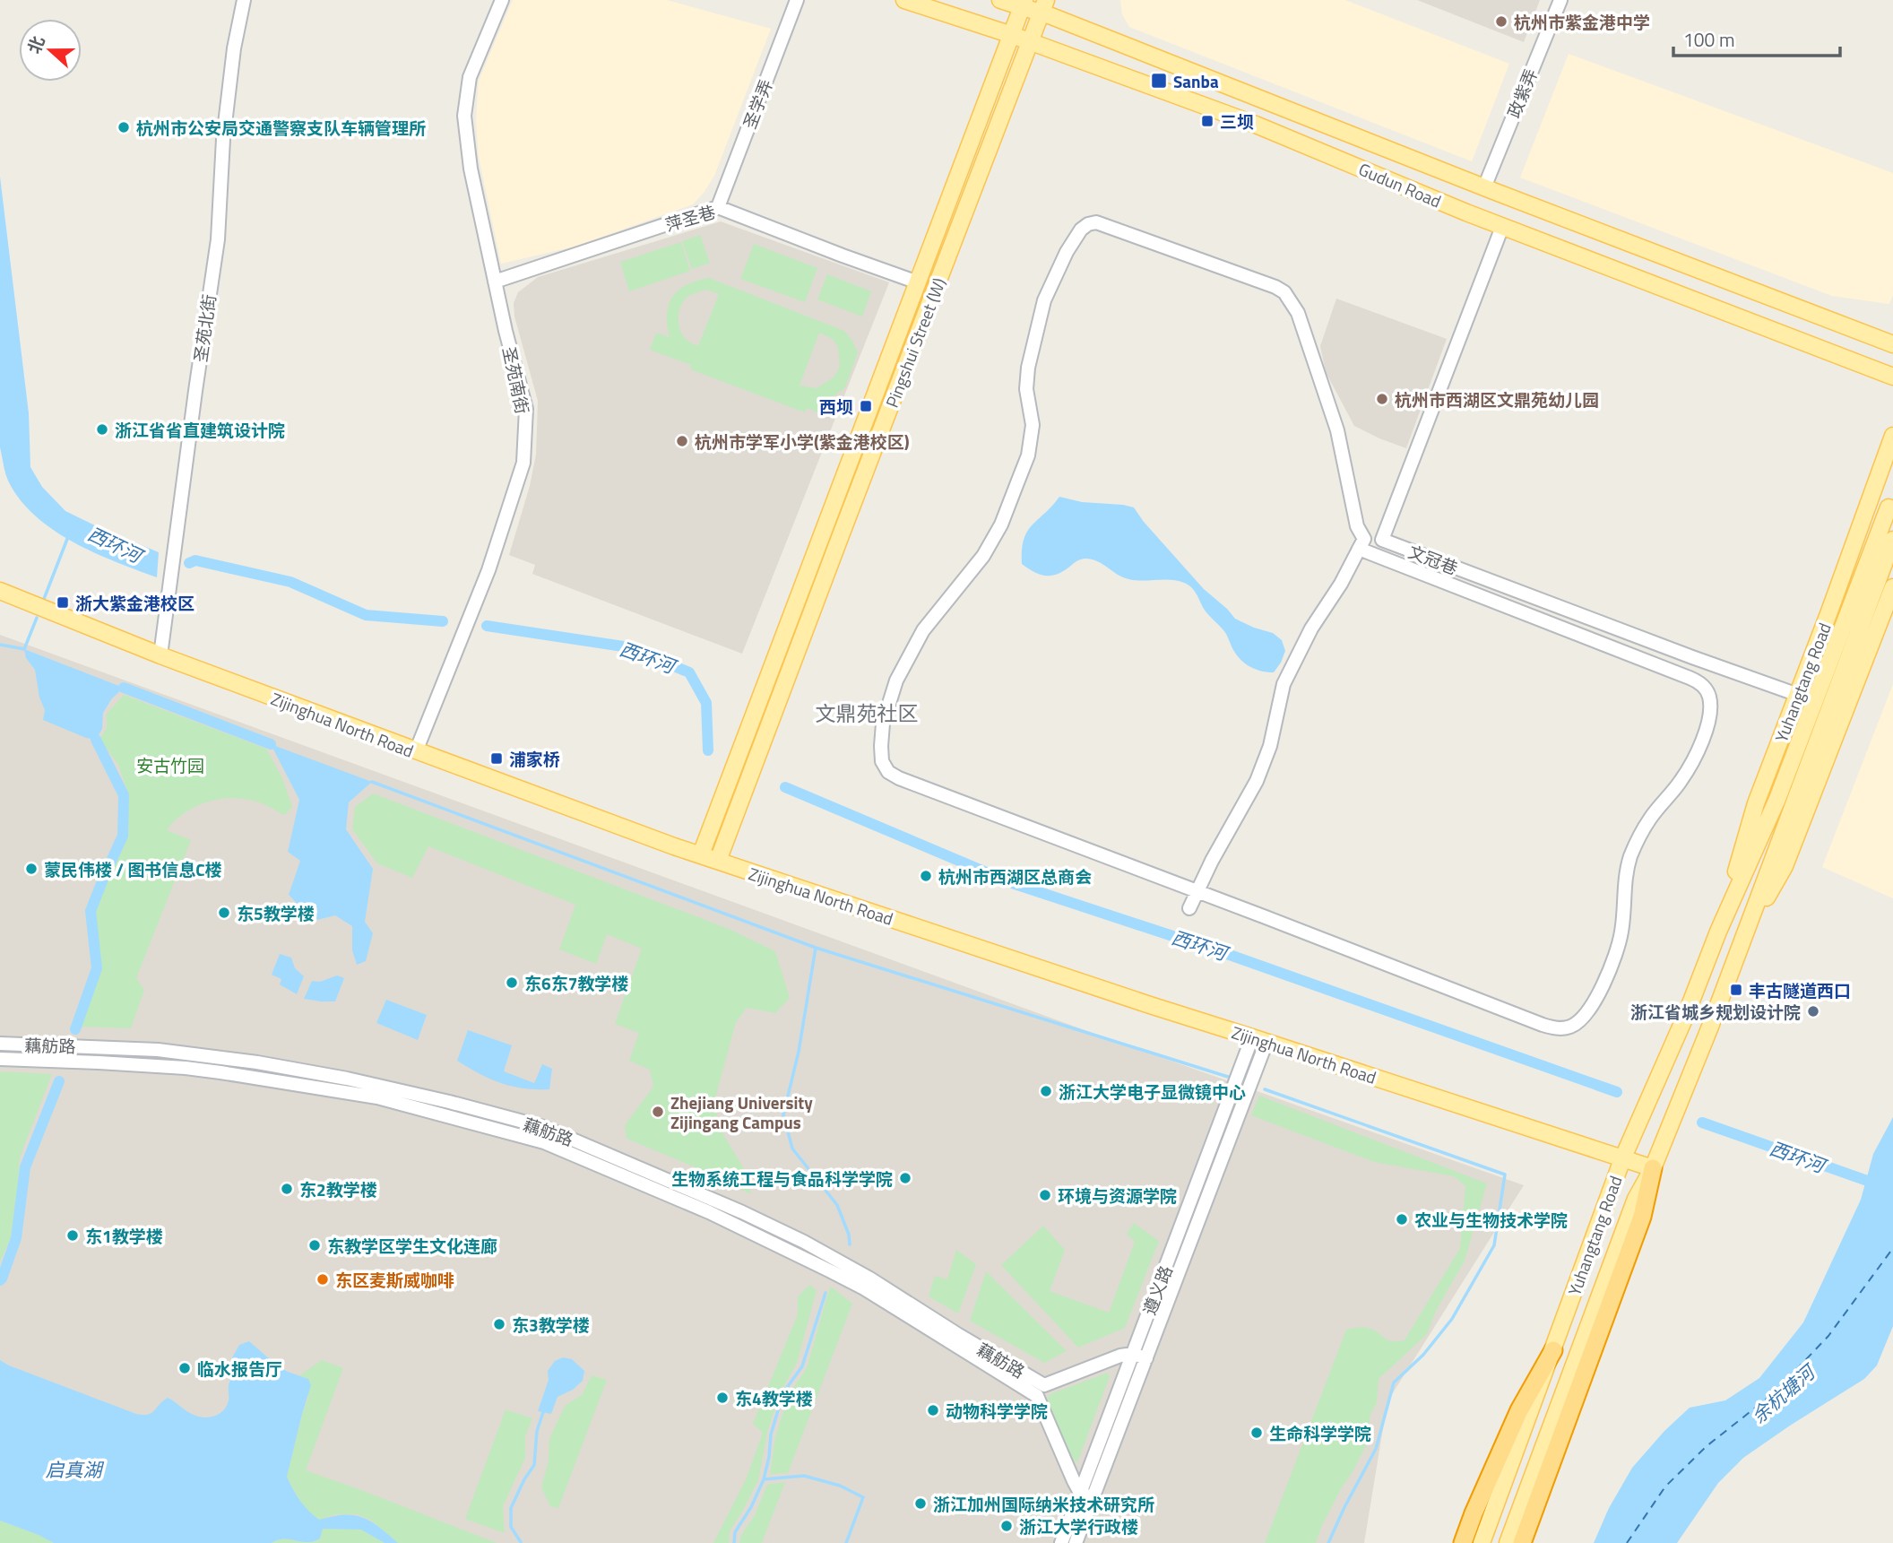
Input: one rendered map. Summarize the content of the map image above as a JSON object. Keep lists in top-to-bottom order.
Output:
{
  "streets": {
    "main road": [
      "Gudun Road",
      "Pingshui Street (W)",
      "Yuhangtang Road",
      "Zijinghua North Road"
    ],
    "street": [
      "政紫弄",
      "圣学弄",
      "萍圣巷",
      "圣苑北街",
      "圣苑南街",
      "文冠巷",
      "藕舫路",
      "遵义路"
    ]
  },
  "crossings": [
    ["政紫弄", "Gudun Road"],
    ["圣学弄", "萍圣巷"],
    ["Gudun Road", "Pingshui Street (W)"],
    ["Gudun Road", "文冠巷"],
    ["萍圣巷", "Pingshui Street (W)"],
    ["萍圣巷", "圣苑南街"],
    ["圣苑北街", "Zijinghua North Road"],
    ["Pingshui Street (W)", "Zijinghua North Road"],
    ["圣苑南街", "Zijinghua North Road"],
    ["文冠巷", "Yuhangtang Road"],
    ["Yuhangtang Road", "Zijinghua North Road"],
    ["Zijinghua North Road", "遵义路"]
  ],
  "districts": ["文鼎苑社区"],
  "water": ["西环河", "余杭塘河", "启真湖"],
  "parks": ["安古竹园"],
  "places": {
    "other": [
      "杭州市紫金港中学",
      "杭州市公安局交通警察支队车辆管理所",
      "杭州市西湖区文鼎苑幼儿园",
      "浙江省省直建筑设计院",
      "杭州市学军小学(紫金港校区)",
      "蒙民伟楼 / 图书信息C楼",
      "杭州市西湖区总商会",
      "东5教学楼",
      "东6东7教学楼",
      "浙江省城乡规划设计院",
      "浙江大学电子显微镜中心",
      "Zhejiang University Zijingang Campus",
      "生物系统工程与食品科学学院",
      "东2教学楼",
      "环境与资源学院",
      "农业与生物技术学院",
      "东1教学楼",
      "东教学区学生文化连廊",
      "东区麦斯威咖啡",
      "东3教学楼",
      "临水报告厅",
      "东4教学楼",
      "动物科学学院",
      "生命科学学院",
      "浙江加州国际纳米技术研究所",
      "浙江大学行政楼"
    ],
    "transit": [
      "Sanba",
      "三坝",
      "西坝",
      "浙大紫金港校区",
      "浦家桥",
      "丰古隧道西口"
    ]
  },
  "scale_bar": "100 m",
  "north": "left"
}
